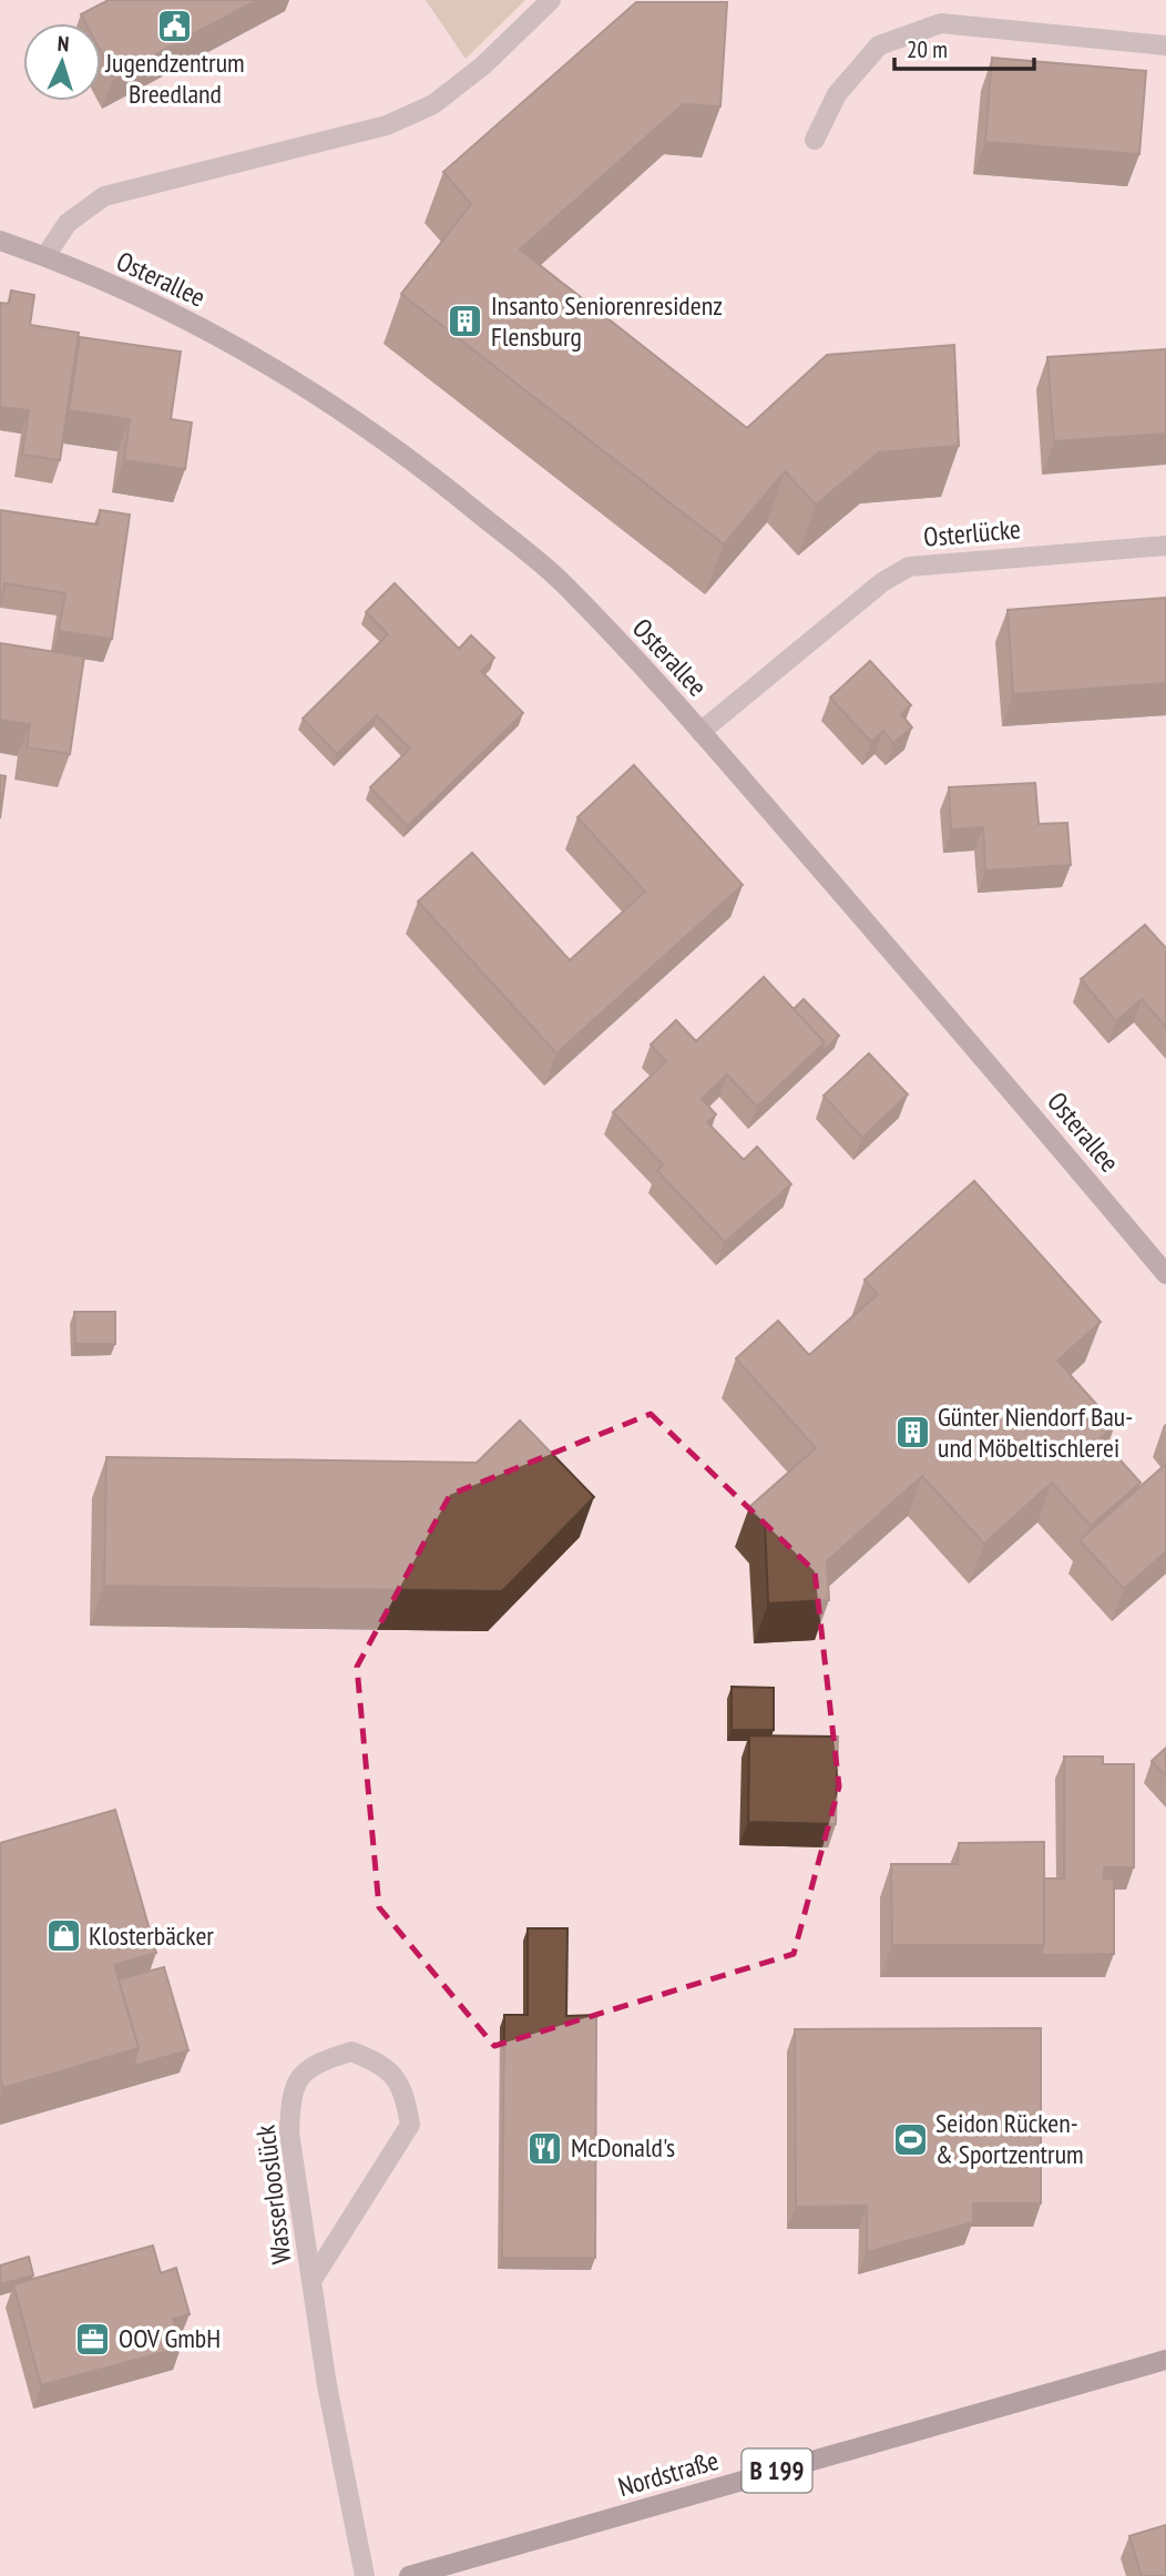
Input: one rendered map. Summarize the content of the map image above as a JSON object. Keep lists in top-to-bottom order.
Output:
{
  "streets": {
    "main road": ["B 199", "Nordstraße"],
    "street": ["Osterallee", "Osterlücke", "Wasserlooslück"]
  },
  "crossings": [
    ["Osterallee", "Osterlücke"]
  ],
  "places": {
    "public building": ["Jugendzentrum Breedland"],
    "building": ["Insanto Seniorenresidenz Flensburg", "Günter Niendorf Bau- und Möbeltischlerei"],
    "shop": ["Klosterbäcker"],
    "sports": ["Seidon Rücken- & Sportzentrum"],
    "restaurant": ["McDonald's"],
    "office": ["OOV GmbH"]
  },
  "scale_bar": "20 m",
  "north": "top"
}
